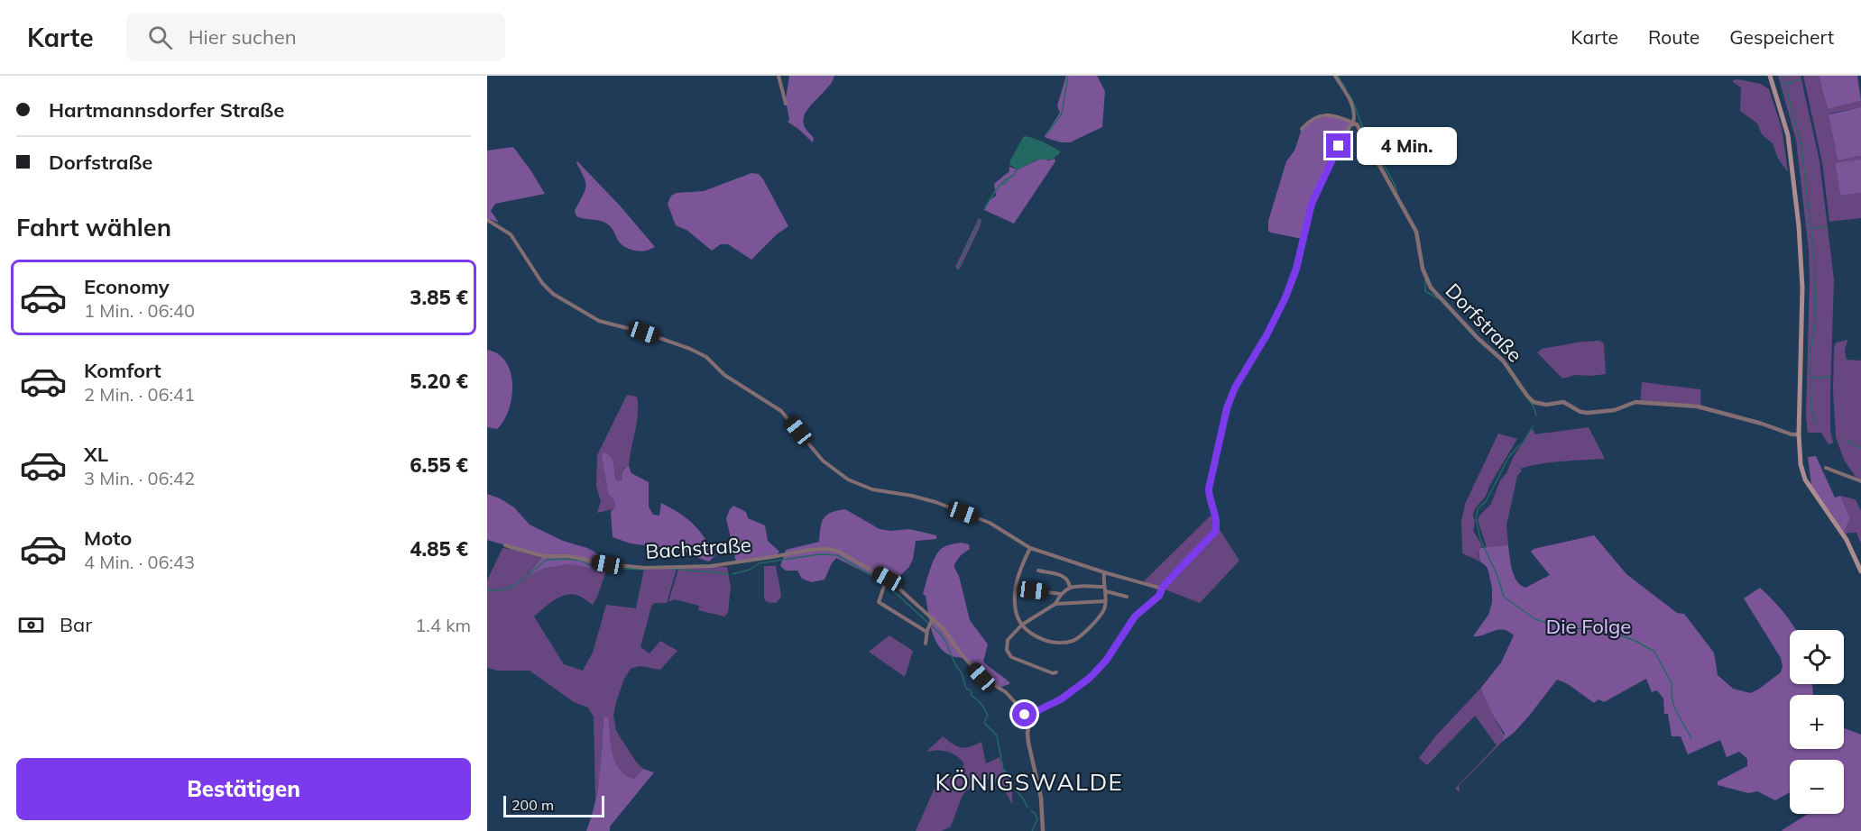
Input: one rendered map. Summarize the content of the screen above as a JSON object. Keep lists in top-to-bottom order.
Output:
{
  "streets": {
    "street": ["Dorfstraße", "Bachstraße"]
  },
  "districts": ["KÖNIGSWALDE"],
  "parks": ["Die Folge"],
  "scale_bar": "200 m",
  "page": {
    "header": "Karte",
    "search": "Hier suchen",
    "nav": ["Karte", "Route", "Gespeichert"],
    "banner": ["Hartmannsdorfer Straße", "Dorfstraße"],
    "bubble": "4 Min.",
    "heading": "Fahrt wählen",
    "list": [
      {
        "name": "Economy",
        "note": "1 Min. · 06:40",
        "value": "3.85 €"
      },
      {
        "name": "Komfort",
        "note": "2 Min. · 06:41",
        "value": "5.20 €"
      },
      {
        "name": "XL",
        "note": "3 Min. · 06:42",
        "value": "6.55 €"
      },
      {
        "name": "Moto",
        "note": "4 Min. · 06:43",
        "value": "4.85 €"
      }
    ],
    "pay": ["Bar", "1.4 km"],
    "map_buttons": ["+", "−"],
    "buttons": "Bestätigen",
    "scale": "200 m"
  }
}
